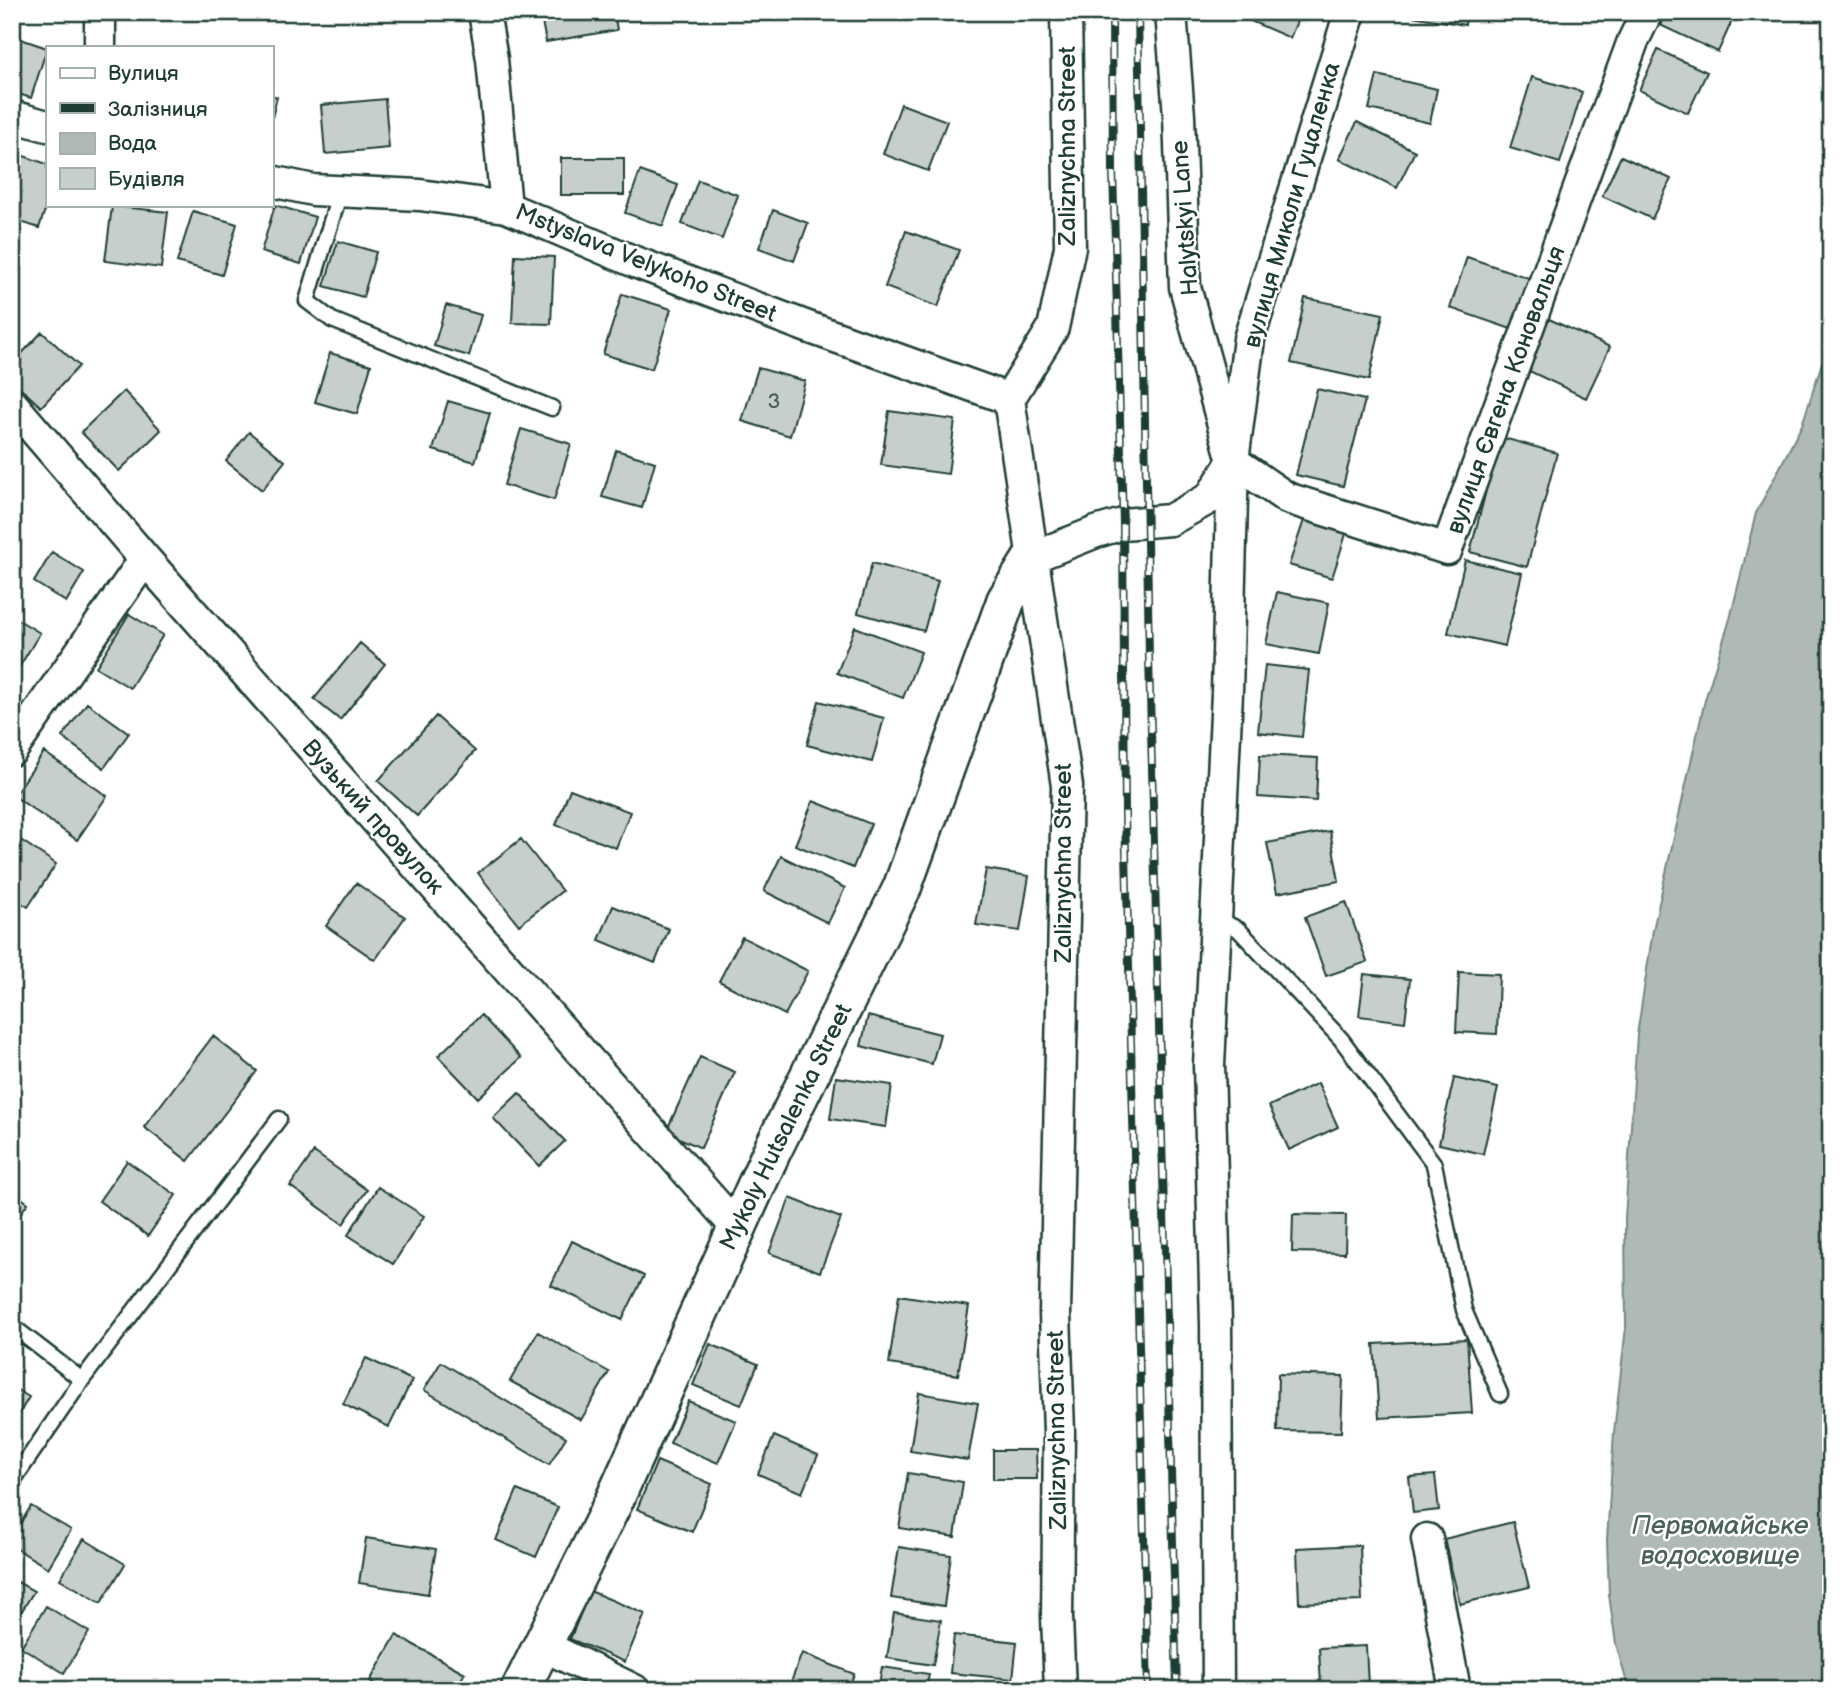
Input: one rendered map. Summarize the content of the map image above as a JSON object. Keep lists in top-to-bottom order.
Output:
{
  "streets": {
    "street": [
      "Zaliznychna Street",
      "вулиця Миколи Гуцаленка",
      "Halytskyi Lane",
      "Mstyslava Velykoho Street",
      "вулиця Євгена Коновальця",
      "Вузький провулок",
      "Mykoly Hutsalenka Street"
    ]
  },
  "crossings": [
    ["Zaliznychna Street", "вулиця Миколи Гуцаленка"],
    ["Zaliznychna Street", "Mstyslava Velykoho Street"],
    ["Zaliznychna Street", "Mykoly Hutsalenka Street"],
    ["вулиця Миколи Гуцаленка", "Halytskyi Lane"],
    ["вулиця Миколи Гуцаленка", "вулиця Євгена Коновальця"],
    ["вулиця Миколи Гуцаленка", "Mykoly Hutsalenka Street"],
    ["Halytskyi Lane", "вулиця Євгена Коновальця"],
    ["Вузький провулок", "Mykoly Hutsalenka Street"]
  ],
  "water": ["Первомайське водосховище"],
  "house_numbers": ["3"],
  "legend": [
    "Вулиця",
    "Залізниця",
    "Вода",
    "Будівля"
  ]
}
